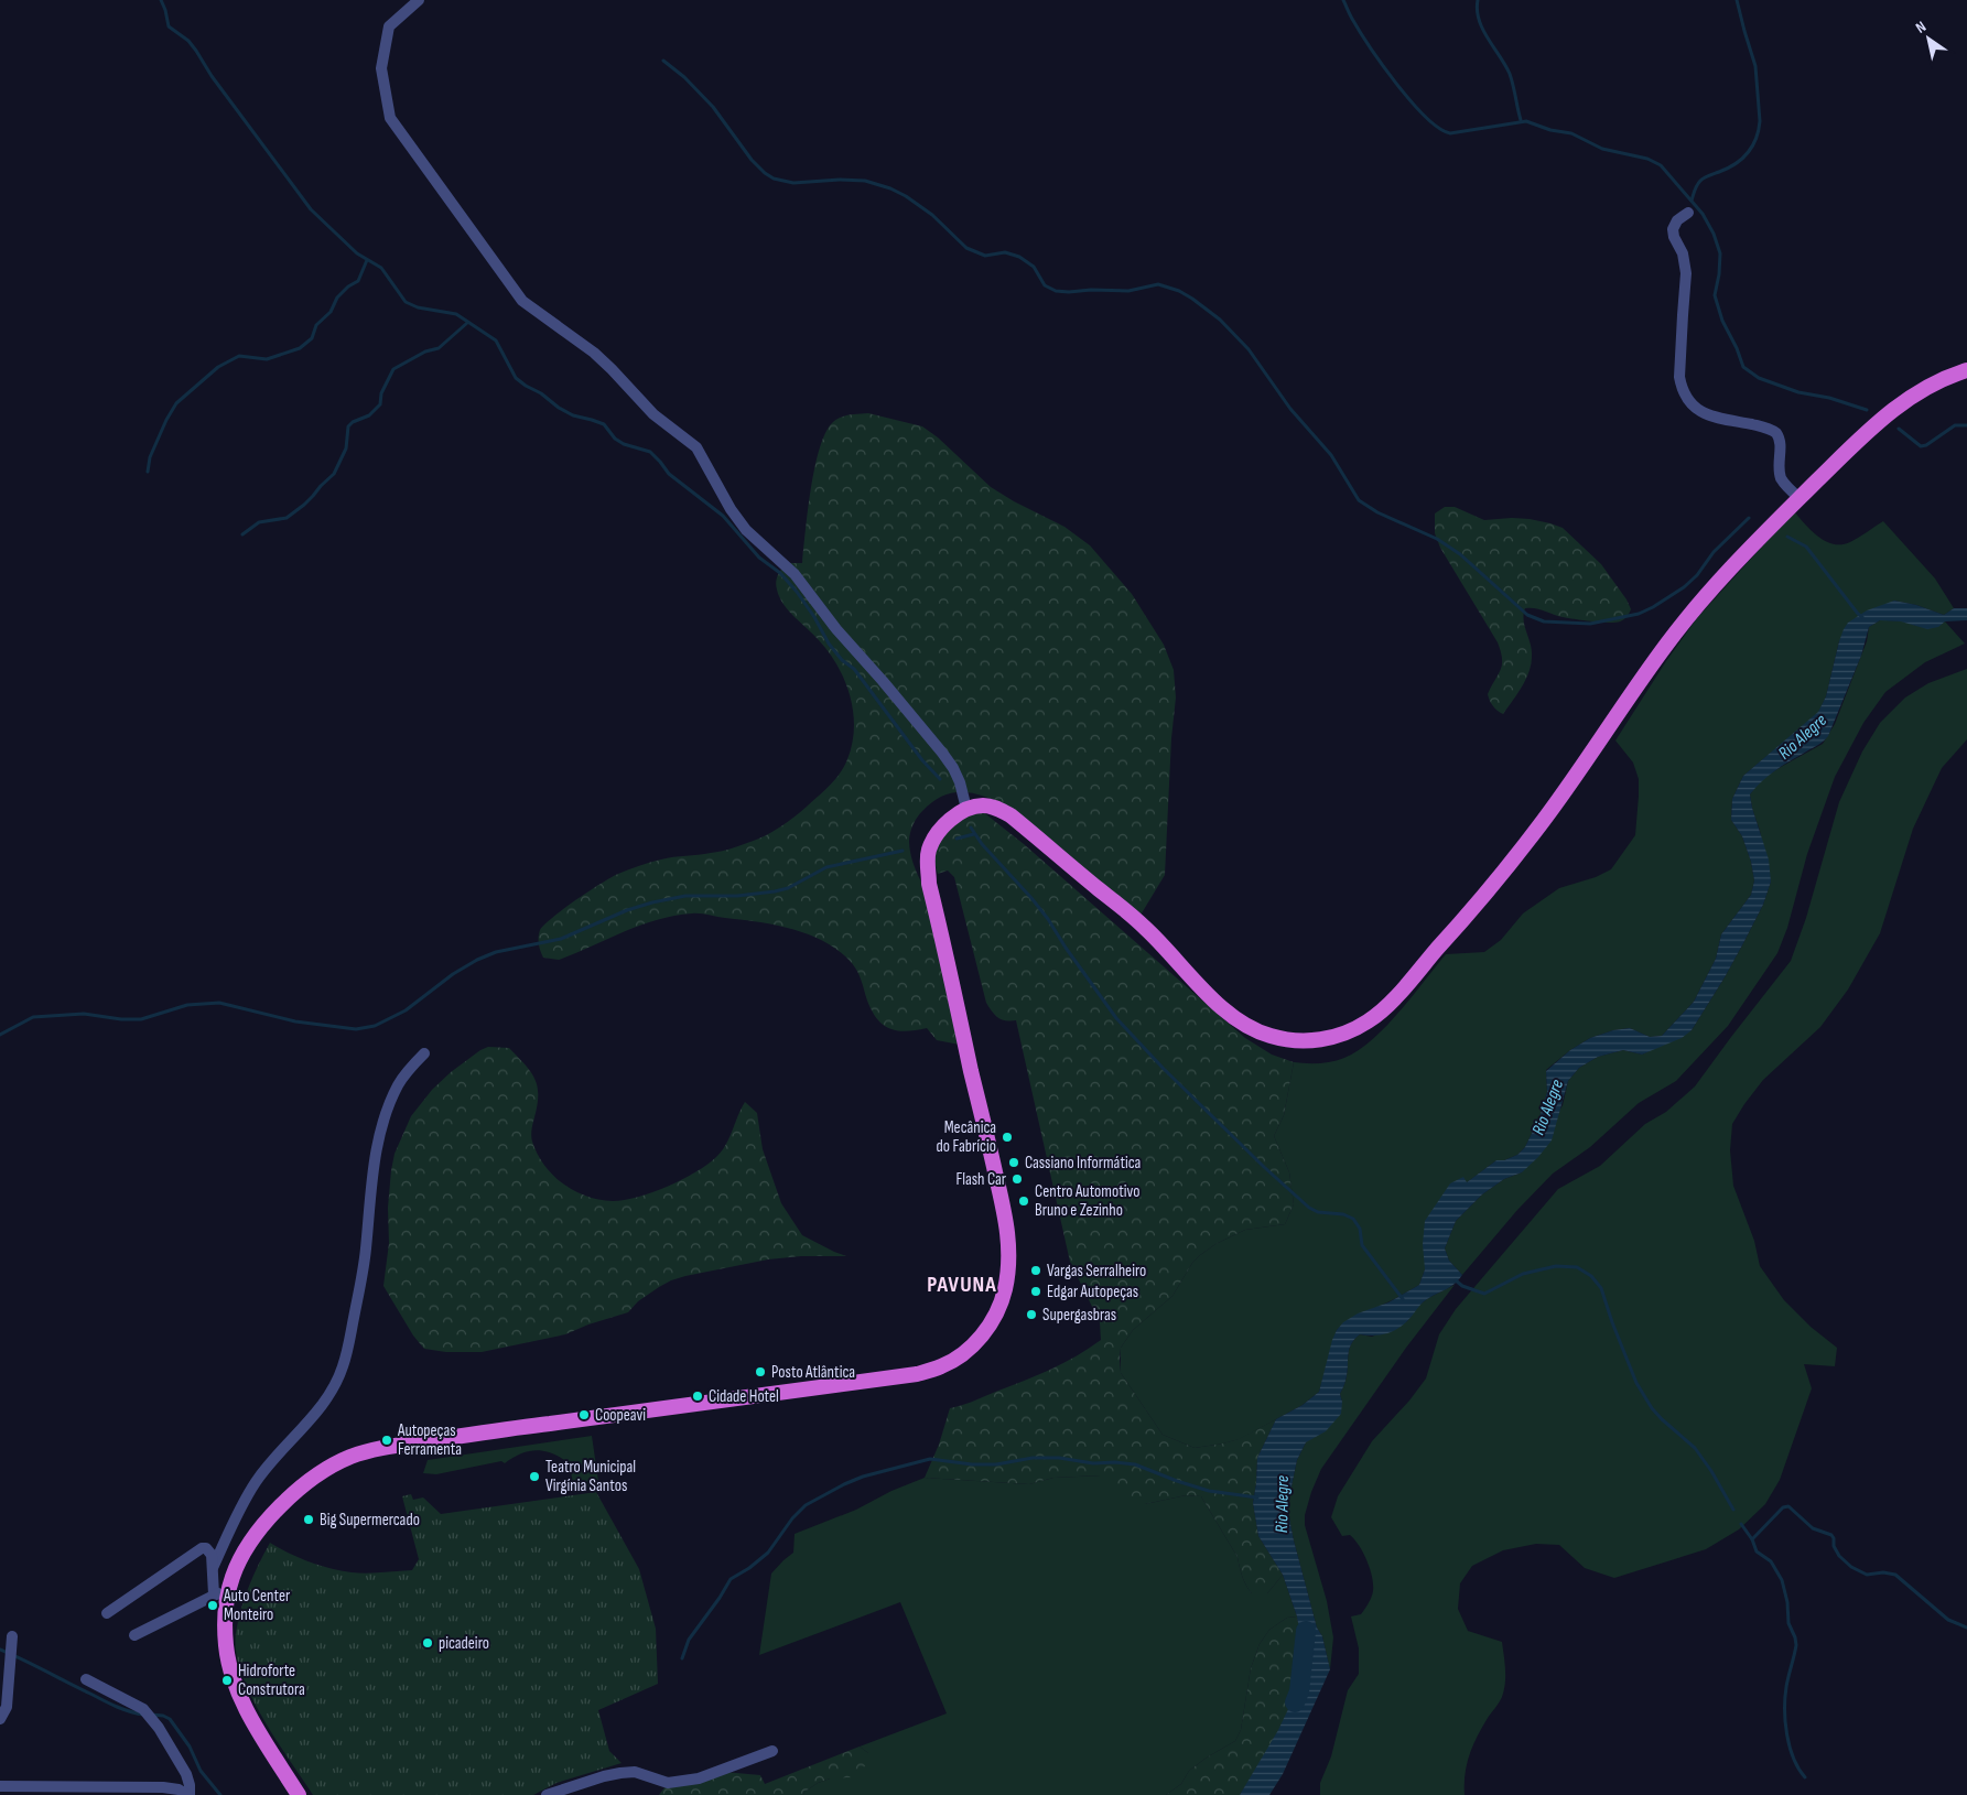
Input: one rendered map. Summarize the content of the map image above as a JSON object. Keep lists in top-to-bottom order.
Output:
{
  "districts": ["PAVUNA"],
  "water": ["Rio Alegre"],
  "places": [
    "Mecânica do Fabrício",
    "Cassiano Informática",
    "Flash Car",
    "Centro Automotivo Bruno e Zezinho",
    "Vargas Serralheiro",
    "Edgar Autopeças",
    "Supergasbras",
    "Posto Atlântica",
    "Cidade Hotel",
    "Coopeavi",
    "Autopeças Ferramenta",
    "Teatro Municipal Virgínia Santos",
    "Big Supermercado",
    "Auto Center Monteiro",
    "picadeiro",
    "Hidroforte Construtora"
  ],
  "north": "top left"
}
